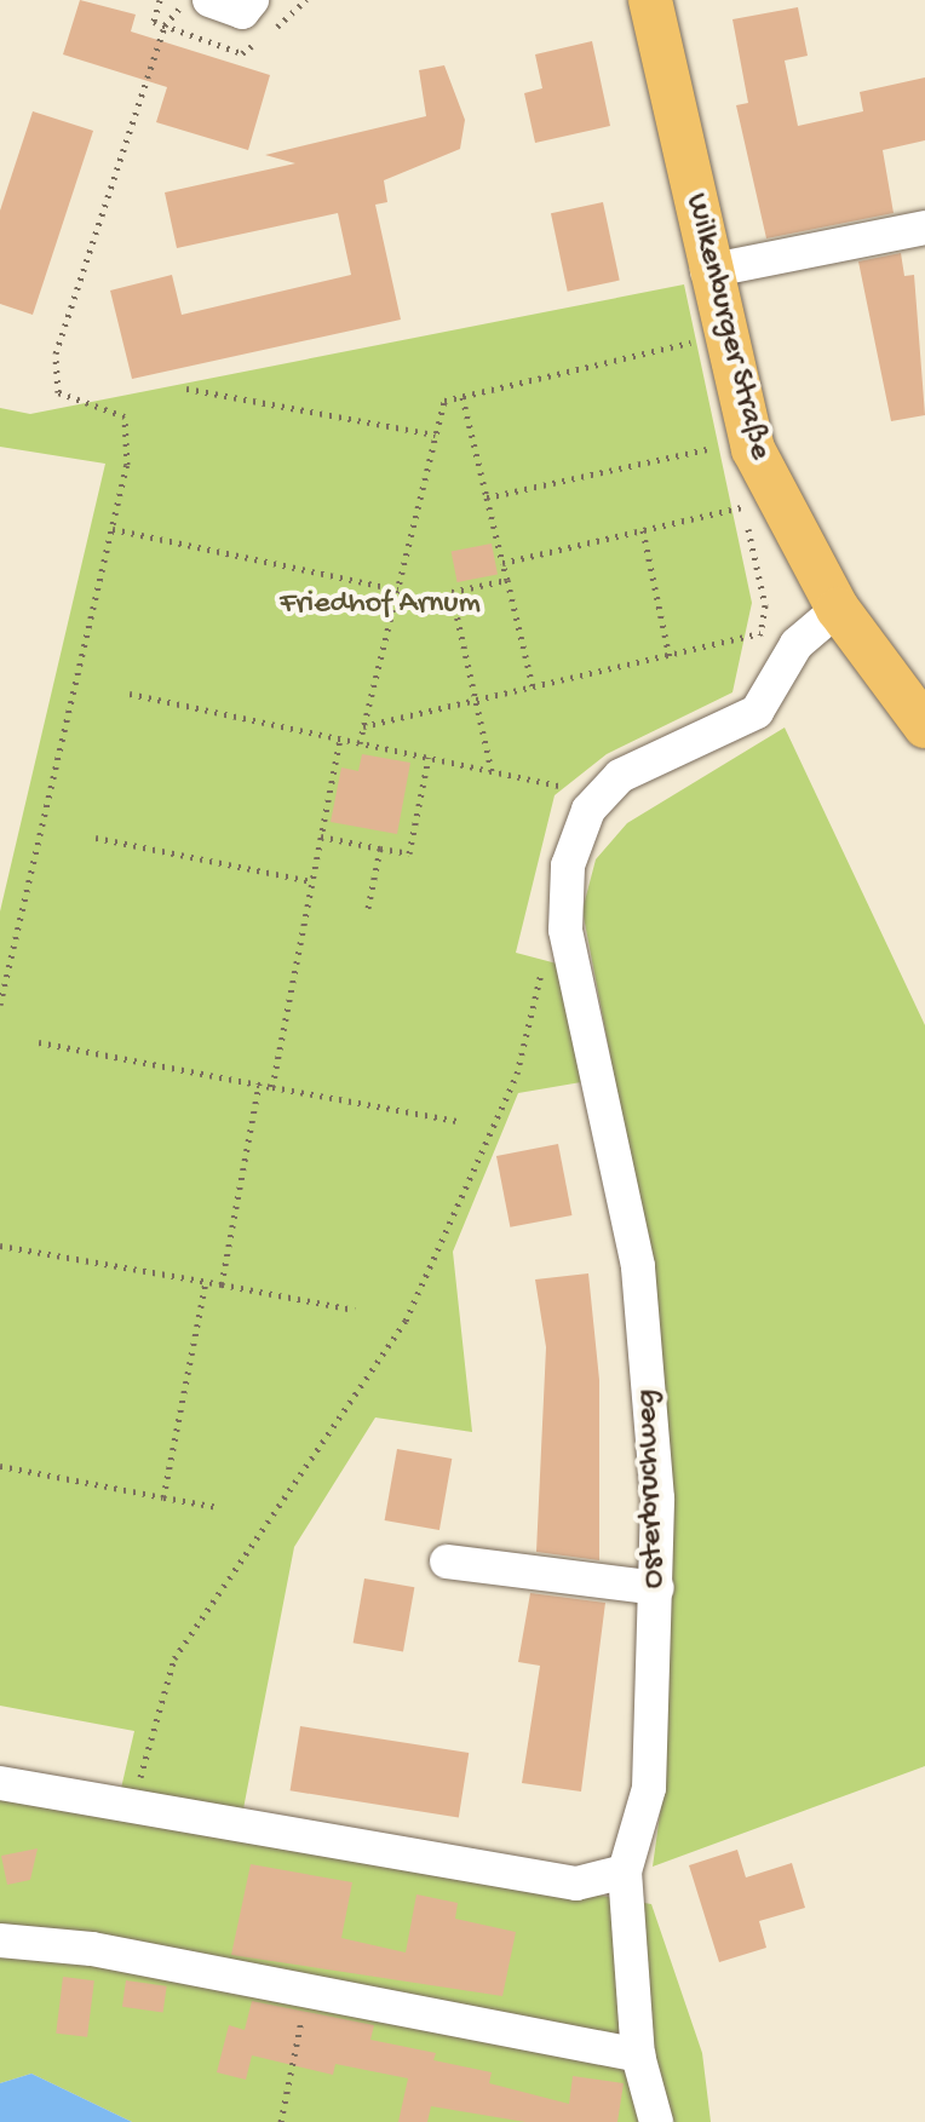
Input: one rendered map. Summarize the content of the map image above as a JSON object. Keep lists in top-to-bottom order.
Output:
{
  "streets": {
    "main road": ["Wilkenburger Straße"],
    "street": ["Osterbruchweg"]
  },
  "crossings": [
    ["Wilkenburger Straße", "Osterbruchweg"]
  ],
  "parks": ["Friedhof Arnum"]
}
